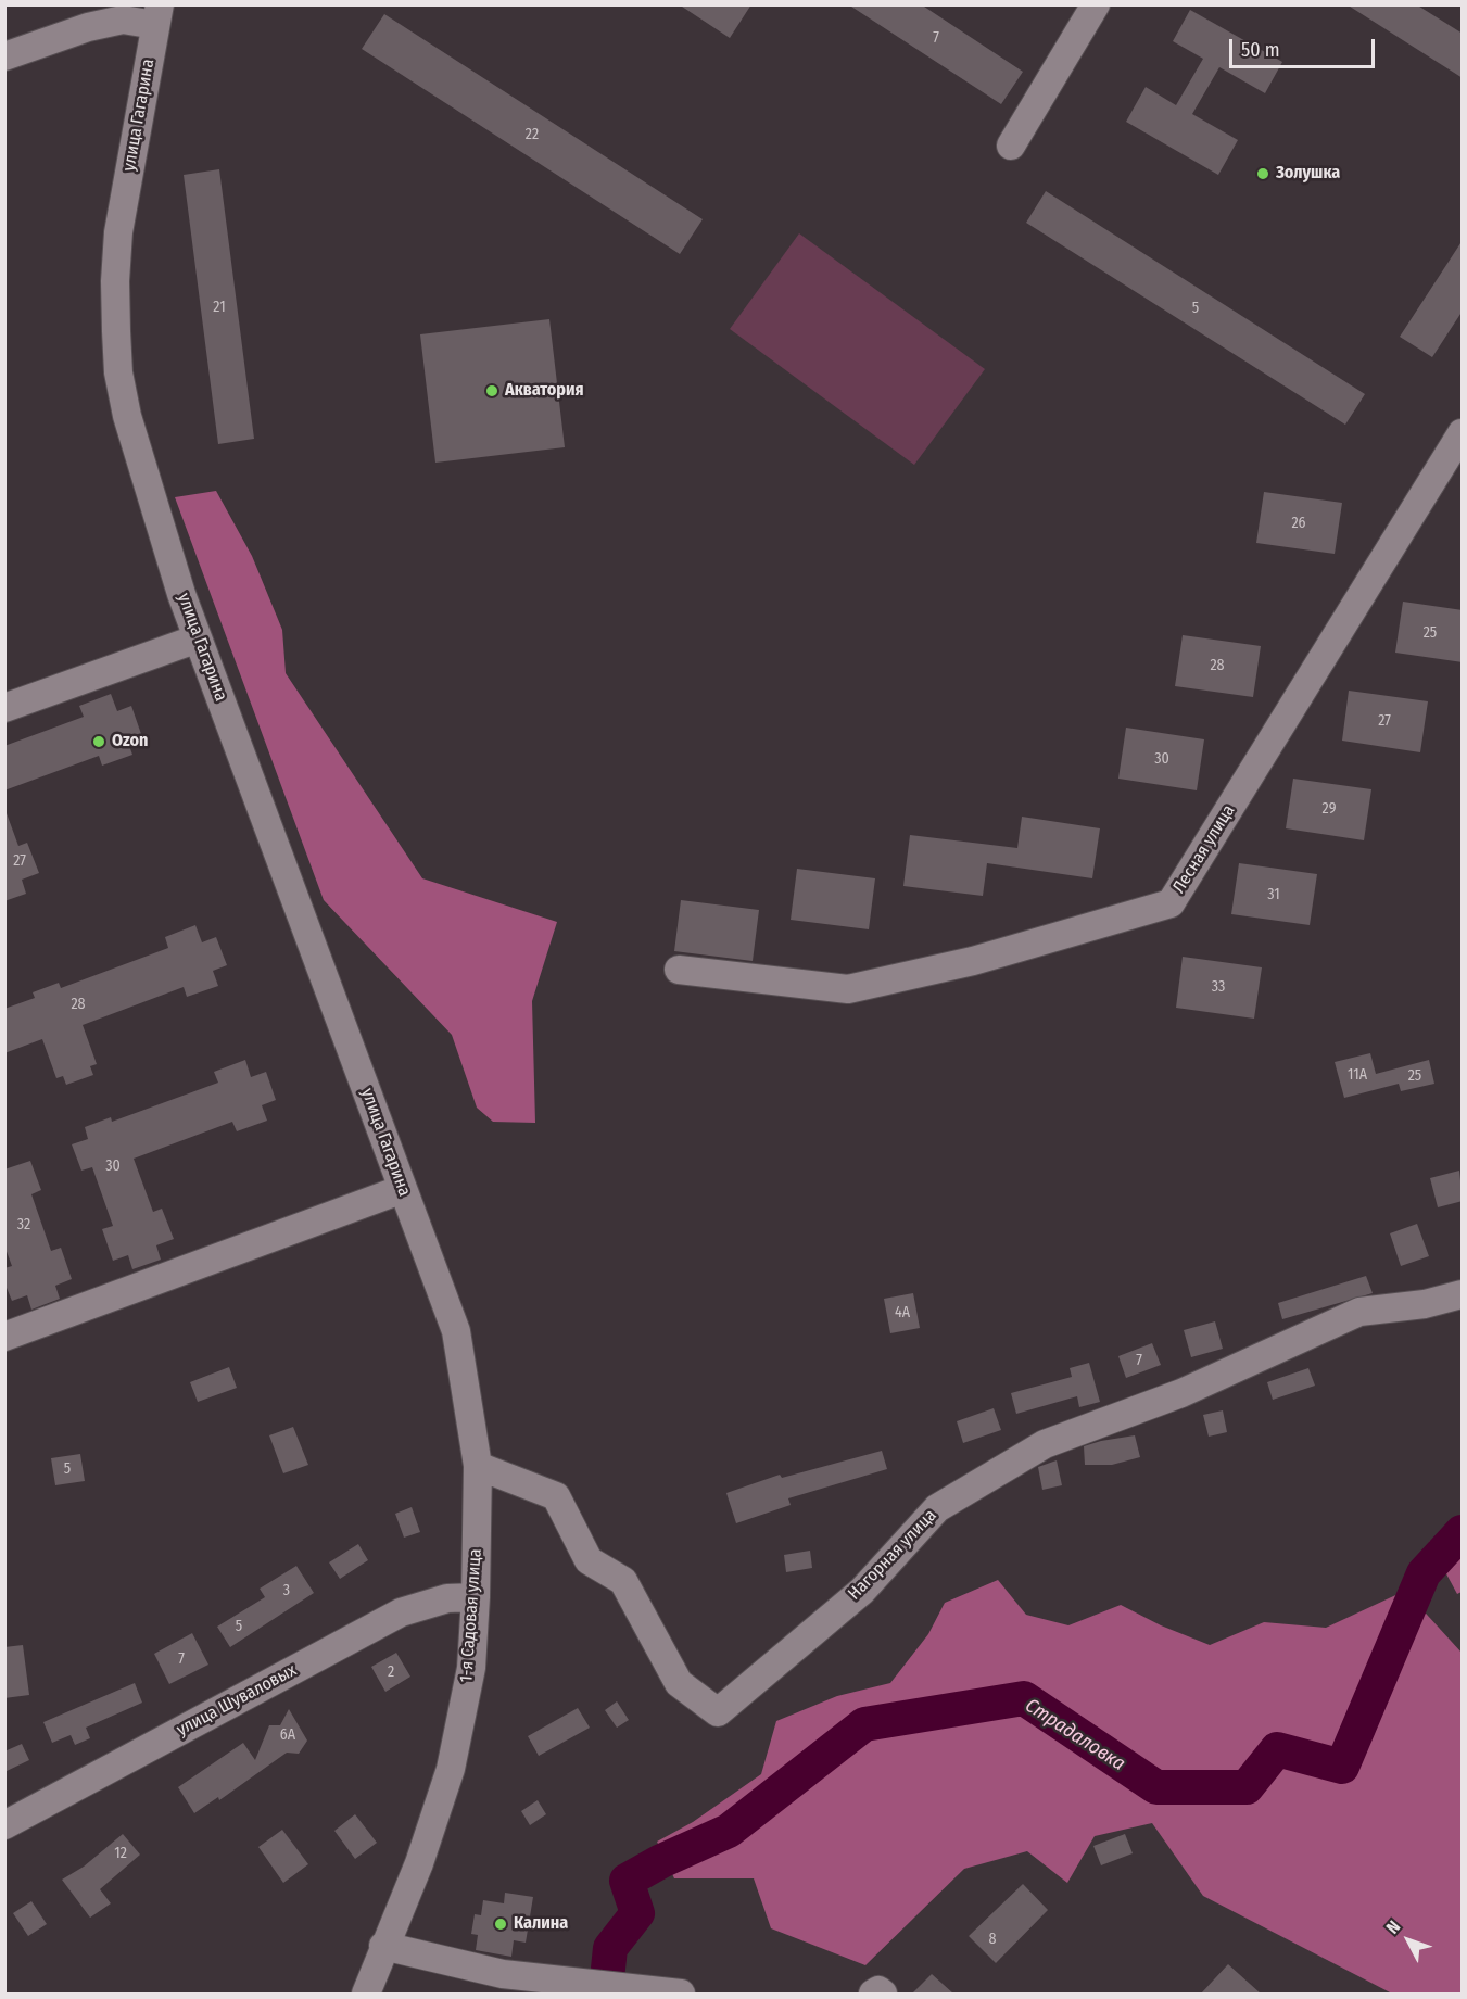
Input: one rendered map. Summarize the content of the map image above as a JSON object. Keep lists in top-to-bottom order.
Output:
{
  "streets": {
    "street": [
      "улица Гагарина",
      "Лесная улица",
      "Нагорная улица",
      "1-я Садовая улица",
      "улица Шуваловых"
    ]
  },
  "crossings": [
    ["улица Гагарина", "1-я Садовая улица"],
    ["Нагорная улица", "1-я Садовая улица"],
    ["1-я Садовая улица", "улица Шуваловых"]
  ],
  "water": ["Страдаловка"],
  "places": [
    "Золушка",
    "Акватория",
    "Ozon",
    "Калина"
  ],
  "house_numbers": [
    "7",
    "22",
    "21",
    "5",
    "26",
    "25",
    "28",
    "27",
    "30",
    "29",
    "27",
    "31",
    "33",
    "28",
    "11А",
    "25",
    "30",
    "32",
    "4А",
    "7",
    "5",
    "3",
    "5",
    "7",
    "2",
    "6А",
    "12",
    "8"
  ],
  "scale_bar": "50 m",
  "north": "top left"
}
